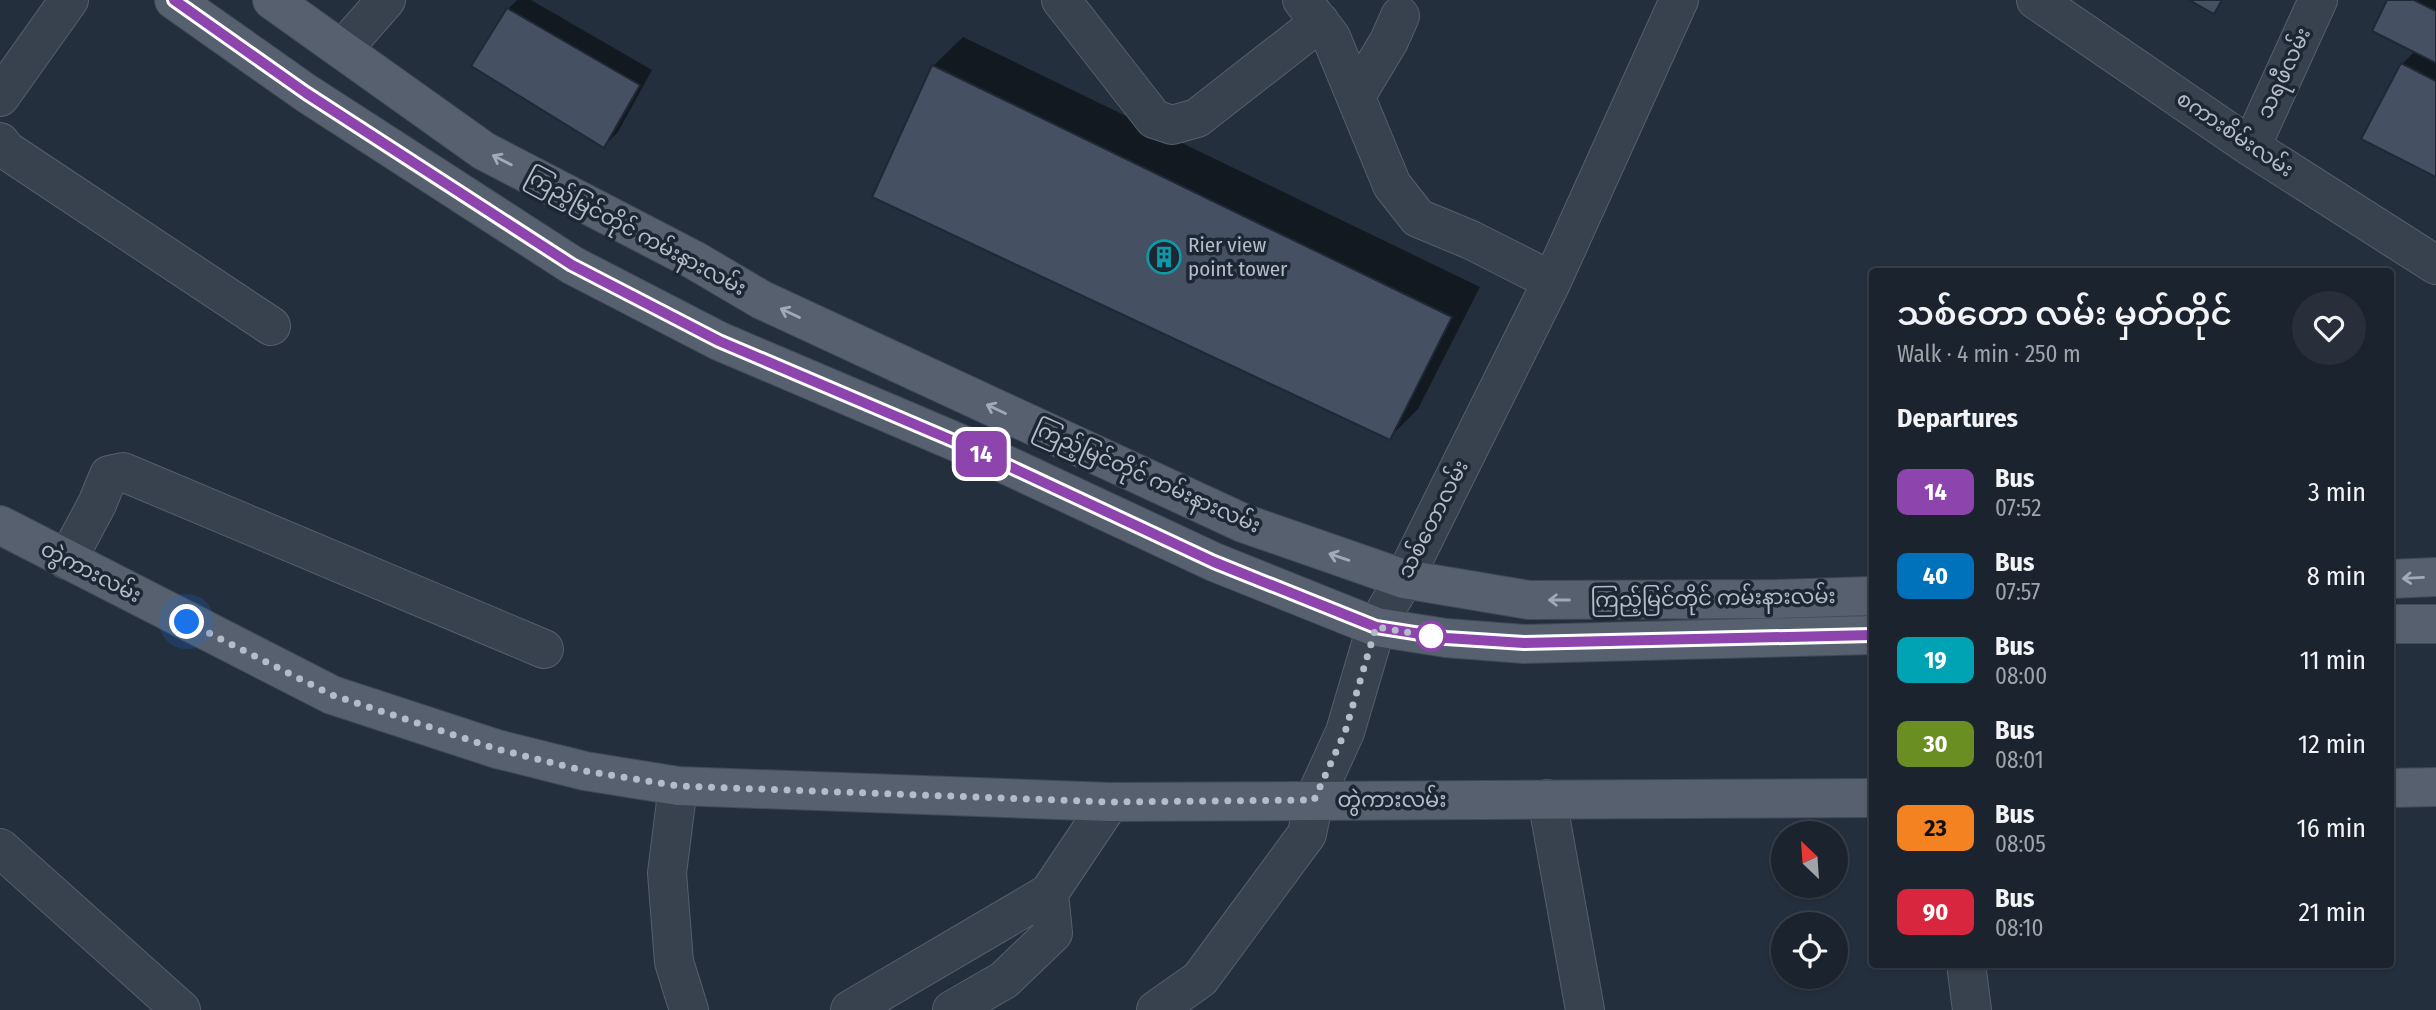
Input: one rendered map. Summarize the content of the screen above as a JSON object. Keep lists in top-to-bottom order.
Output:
{
  "streets": {
    "main road": ["ကြည့်မြင်တိုင် ကမ်းနားလမ်း", "တွဲကားလမ်း"],
    "street": ["သရဖီလမ်း", "စကားစိမ်းလမ်း", "သစ်တောလမ်း"]
  },
  "crossings": [
    ["သရဖီလမ်း", "စကားစိမ်းလမ်း"],
    ["ကြည့်မြင်တိုင် ကမ်းနားလမ်း", "သစ်တောလမ်း"],
    ["သစ်တောလမ်း", "တွဲကားလမ်း"]
  ],
  "places": {
    "building": ["Rier view point tower"]
  },
  "lines": ["bus line 14"],
  "north": "top left",
  "page": {
    "on_map": "14",
    "heading": [
      ["သစ်တော လမ်း မှတ်တိုင်", "Walk · 4 min · 250 m"],
      "Departures"
    ],
    "list": [
      {
        "mark": "14",
        "name": "Bus",
        "note": "07:52",
        "value": "3 min"
      },
      {
        "mark": "40",
        "name": "Bus",
        "note": "07:57",
        "value": "8 min"
      },
      {
        "mark": "19",
        "name": "Bus",
        "note": "08:00",
        "value": "11 min"
      },
      {
        "mark": "30",
        "name": "Bus",
        "note": "08:01",
        "value": "12 min"
      },
      {
        "mark": "23",
        "name": "Bus",
        "note": "08:05",
        "value": "16 min"
      },
      {
        "mark": "90",
        "name": "Bus",
        "note": "08:10",
        "value": "21 min"
      }
    ]
  }
}
